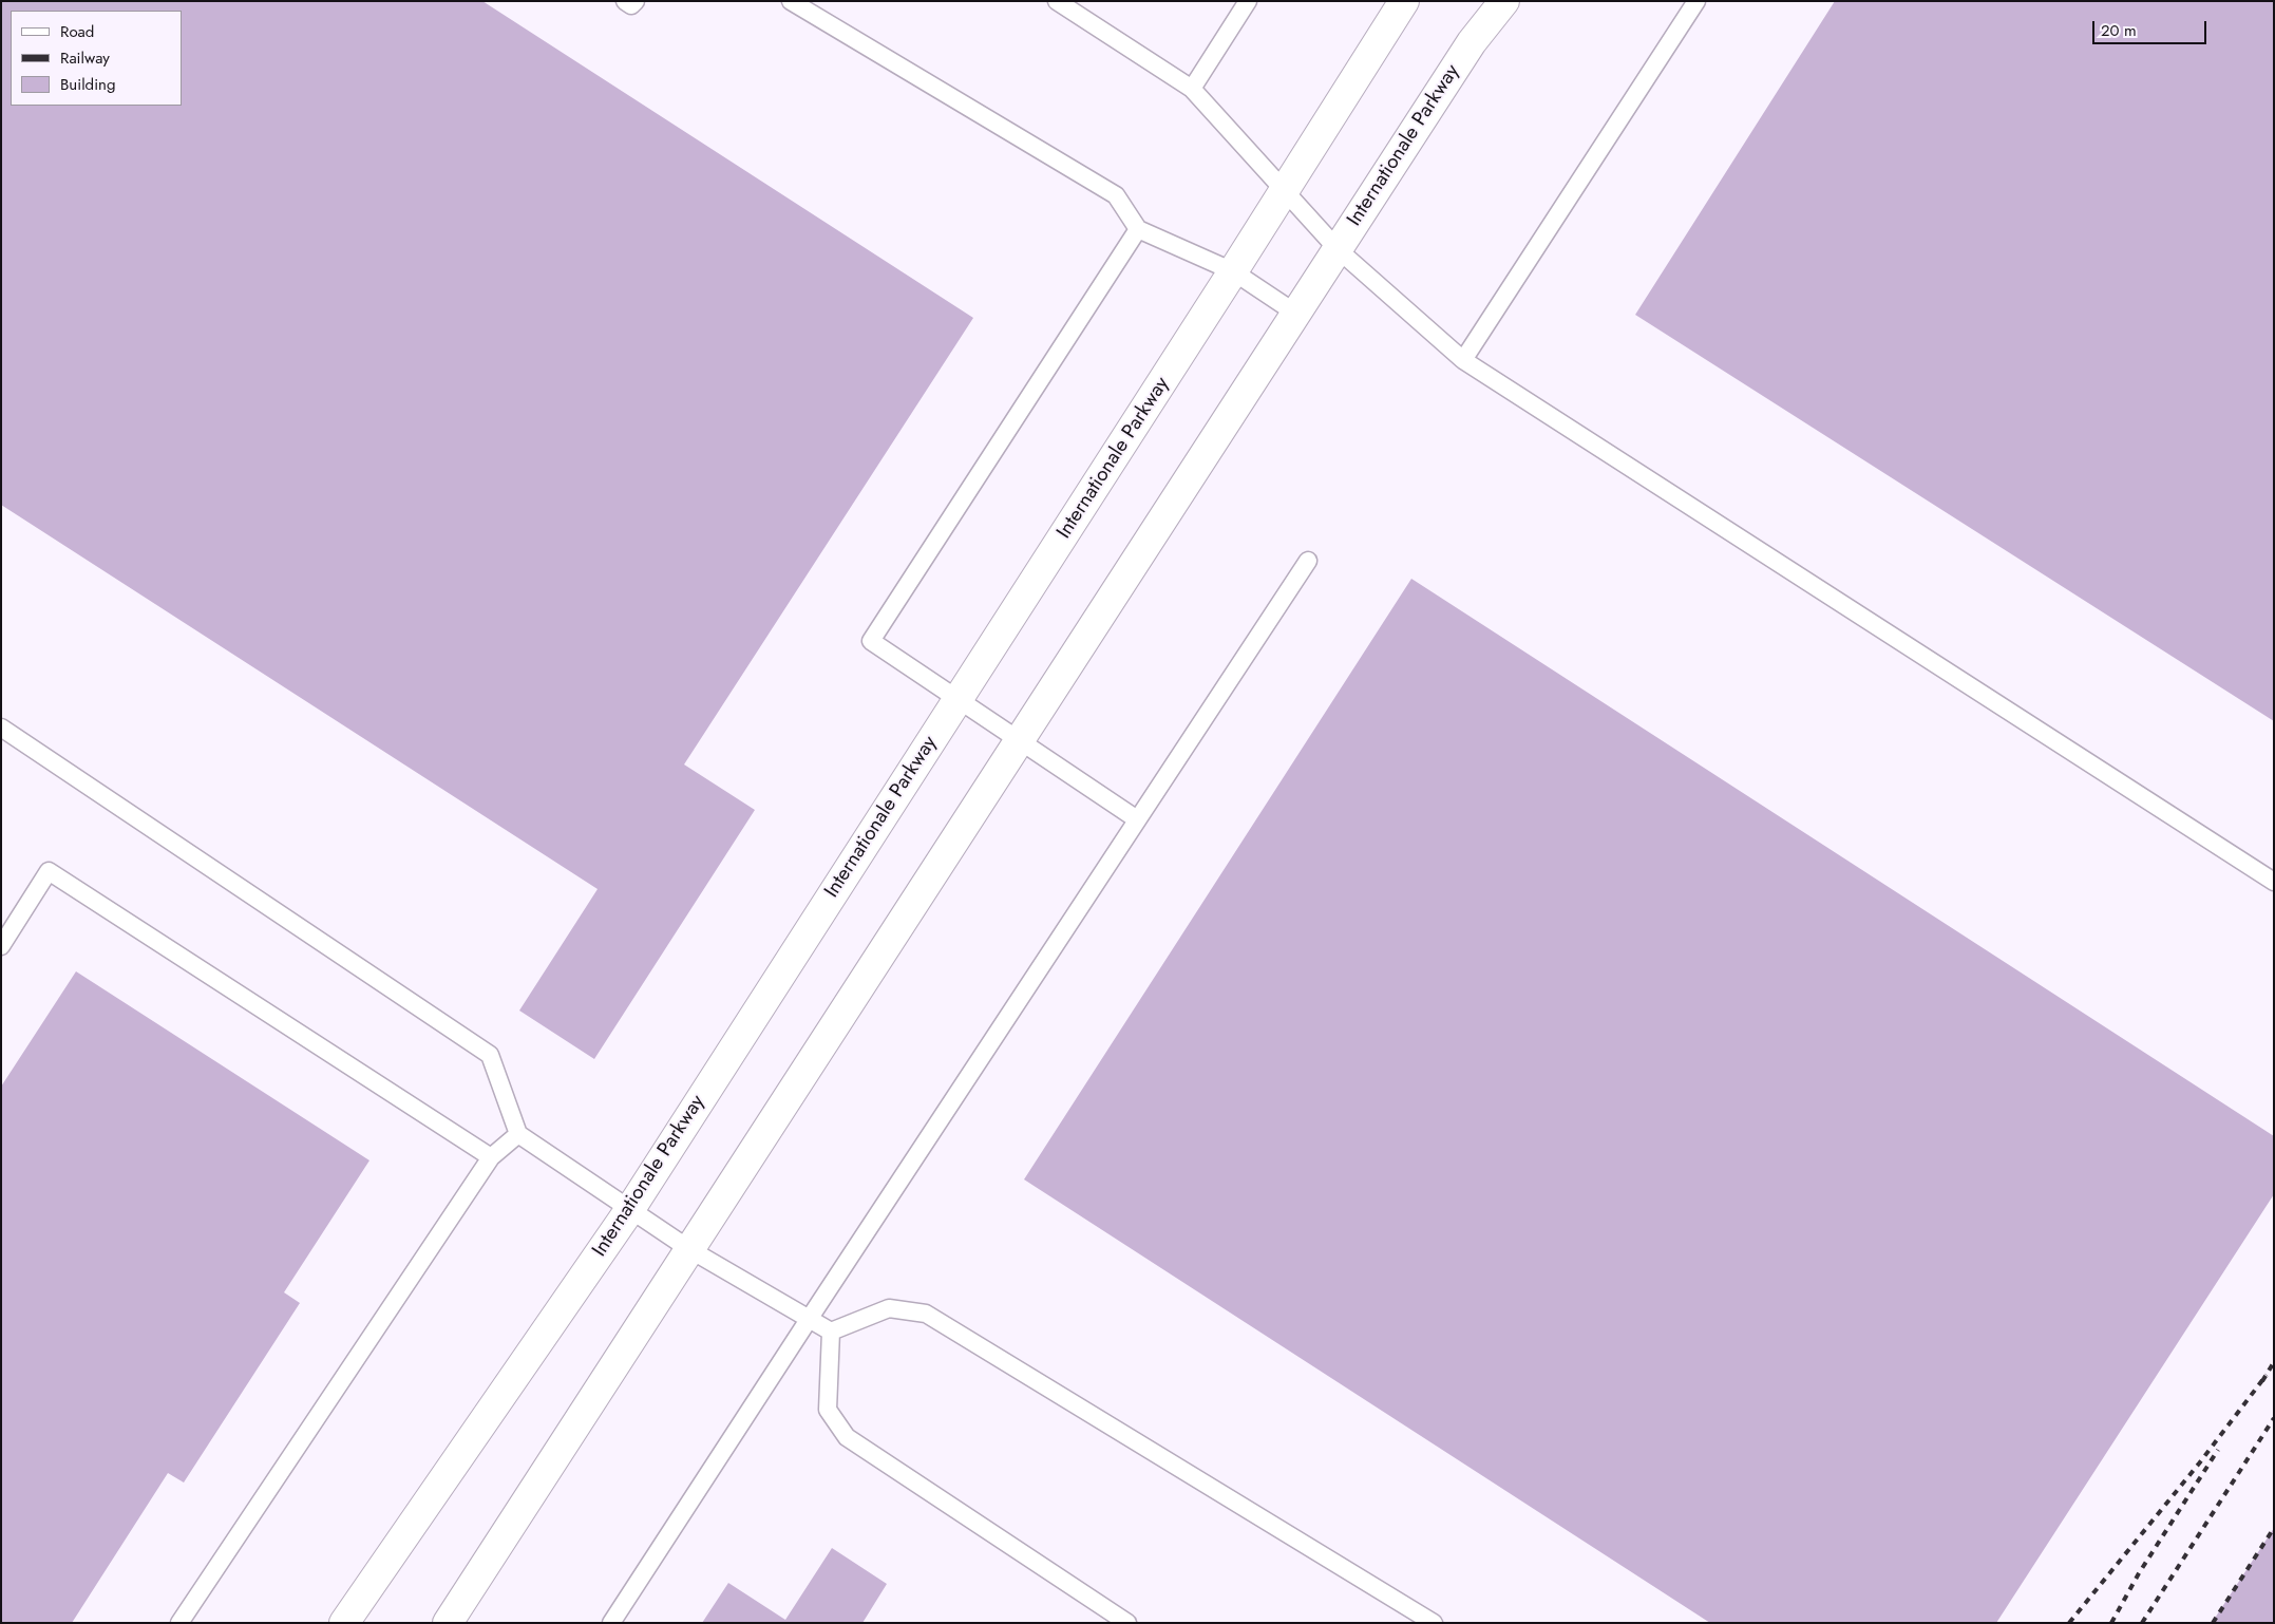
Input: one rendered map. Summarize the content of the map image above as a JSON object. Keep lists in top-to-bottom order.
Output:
{
  "streets": {
    "street": ["Internationale Parkway"]
  },
  "legend": ["Road", "Railway", "Building"],
  "scale_bar": "20 m"
}
